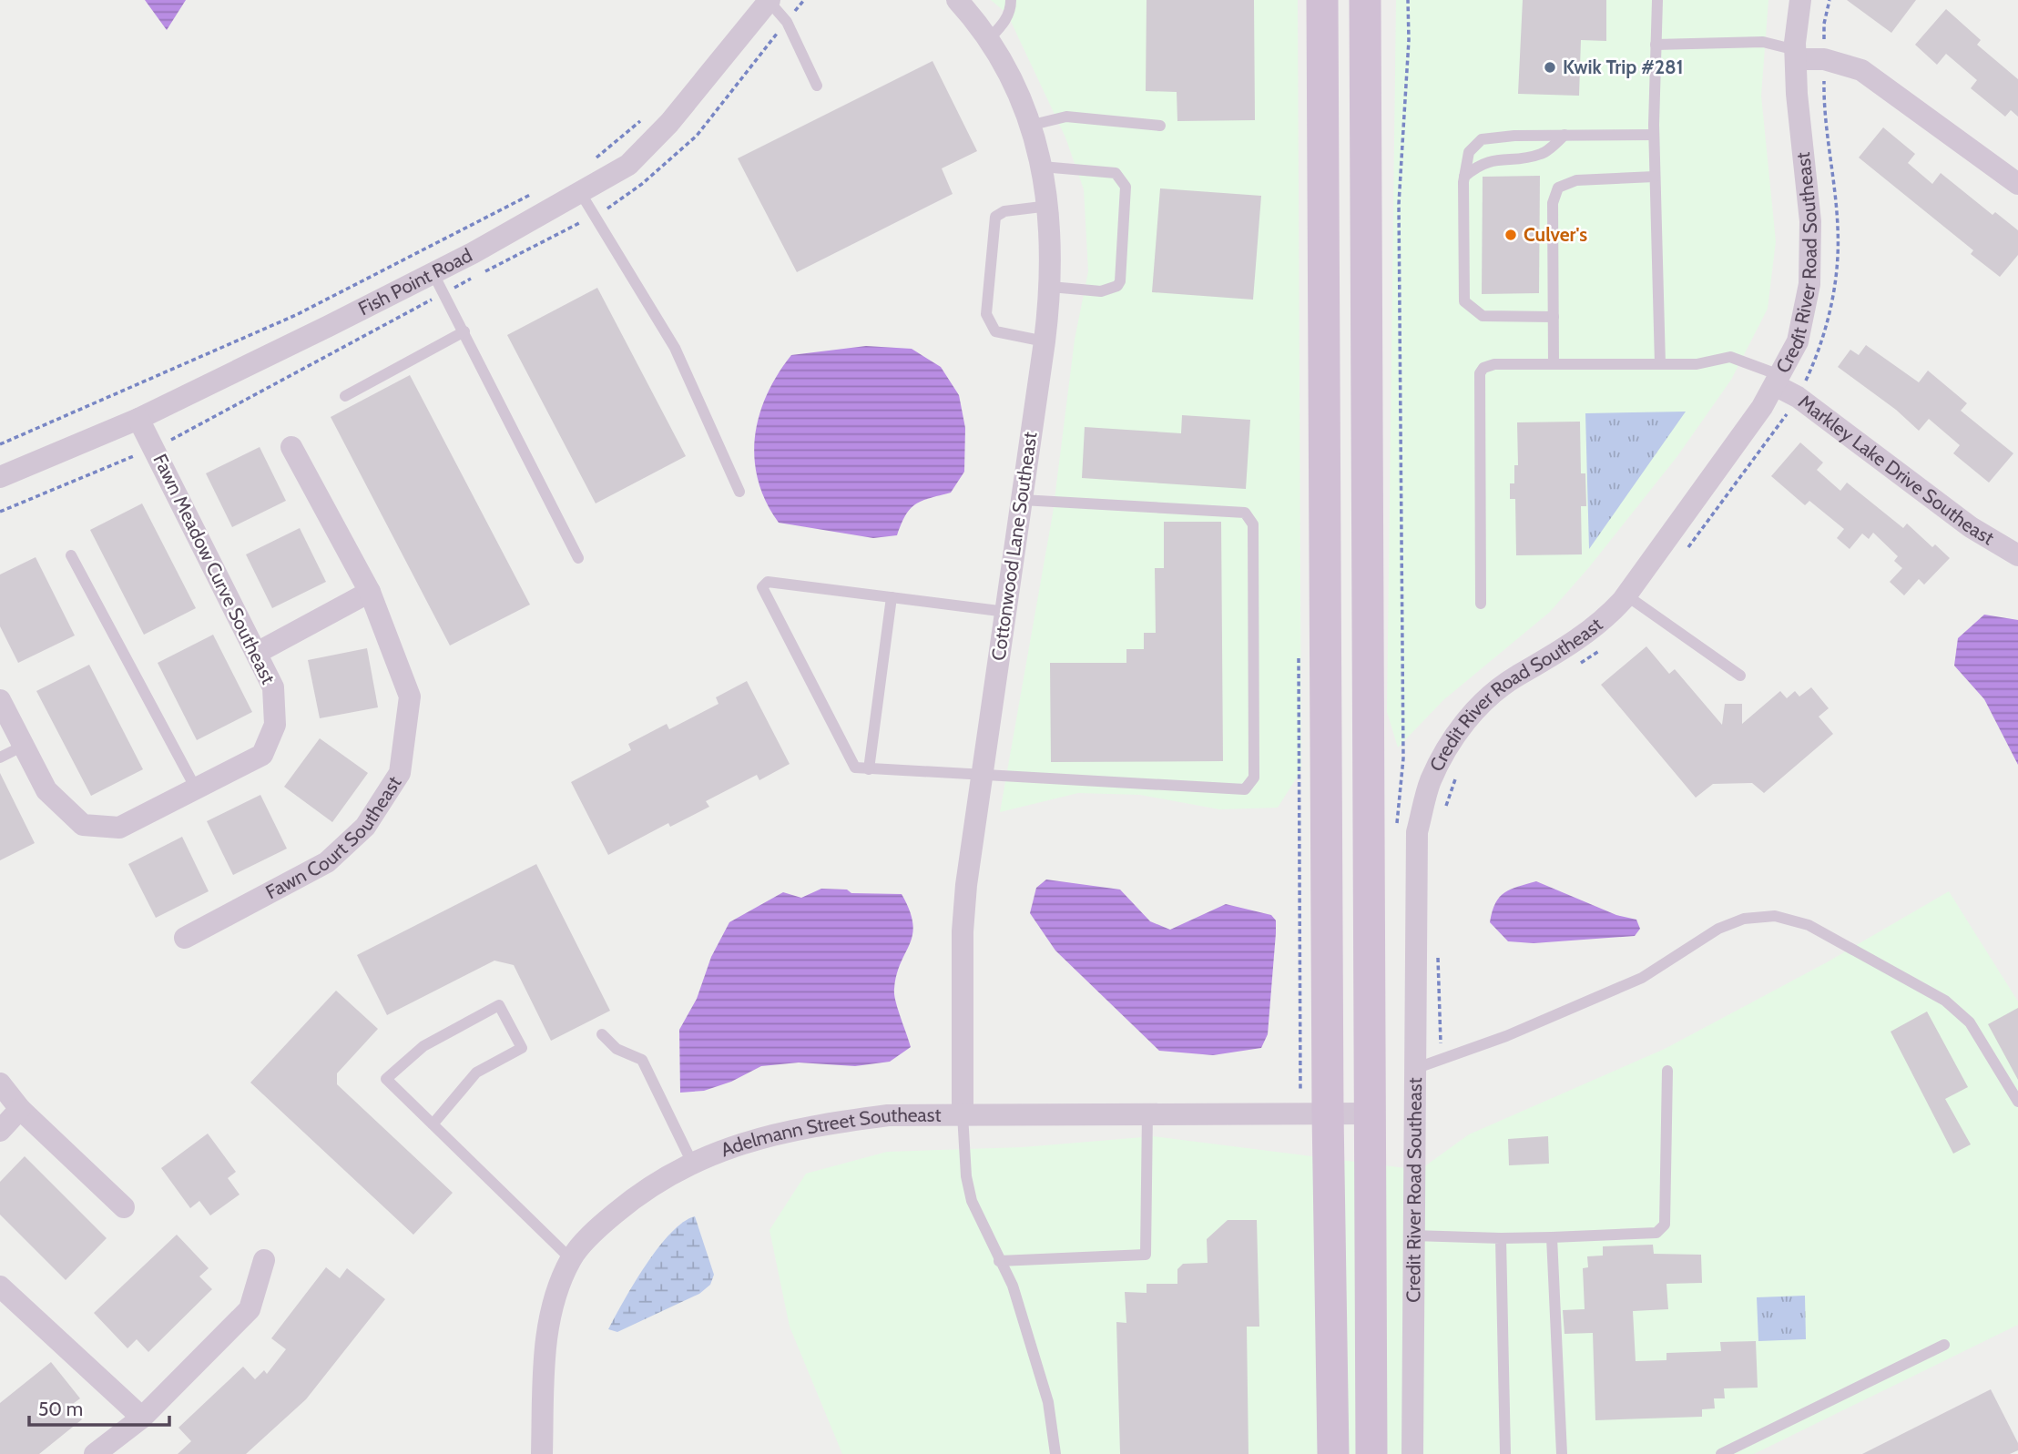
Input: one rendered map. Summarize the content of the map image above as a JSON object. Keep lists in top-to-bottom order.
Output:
{
  "streets": {
    "street": [
      "Credit River Road Southeast",
      "Fish Point Road",
      "Markley Lake Drive Southeast",
      "Cottonwood Lane Southeast",
      "Fawn Meadow Curve Southeast",
      "Fawn Court Southeast",
      "Adelmann Street Southeast"
    ]
  },
  "crossings": [
    ["Credit River Road Southeast", "Markley Lake Drive Southeast"],
    ["Fish Point Road", "Fawn Meadow Curve Southeast"],
    ["Cottonwood Lane Southeast", "Adelmann Street Southeast"]
  ],
  "places": ["Kwik Trip #281", "Culver's"],
  "scale_bar": "50 m"
}
